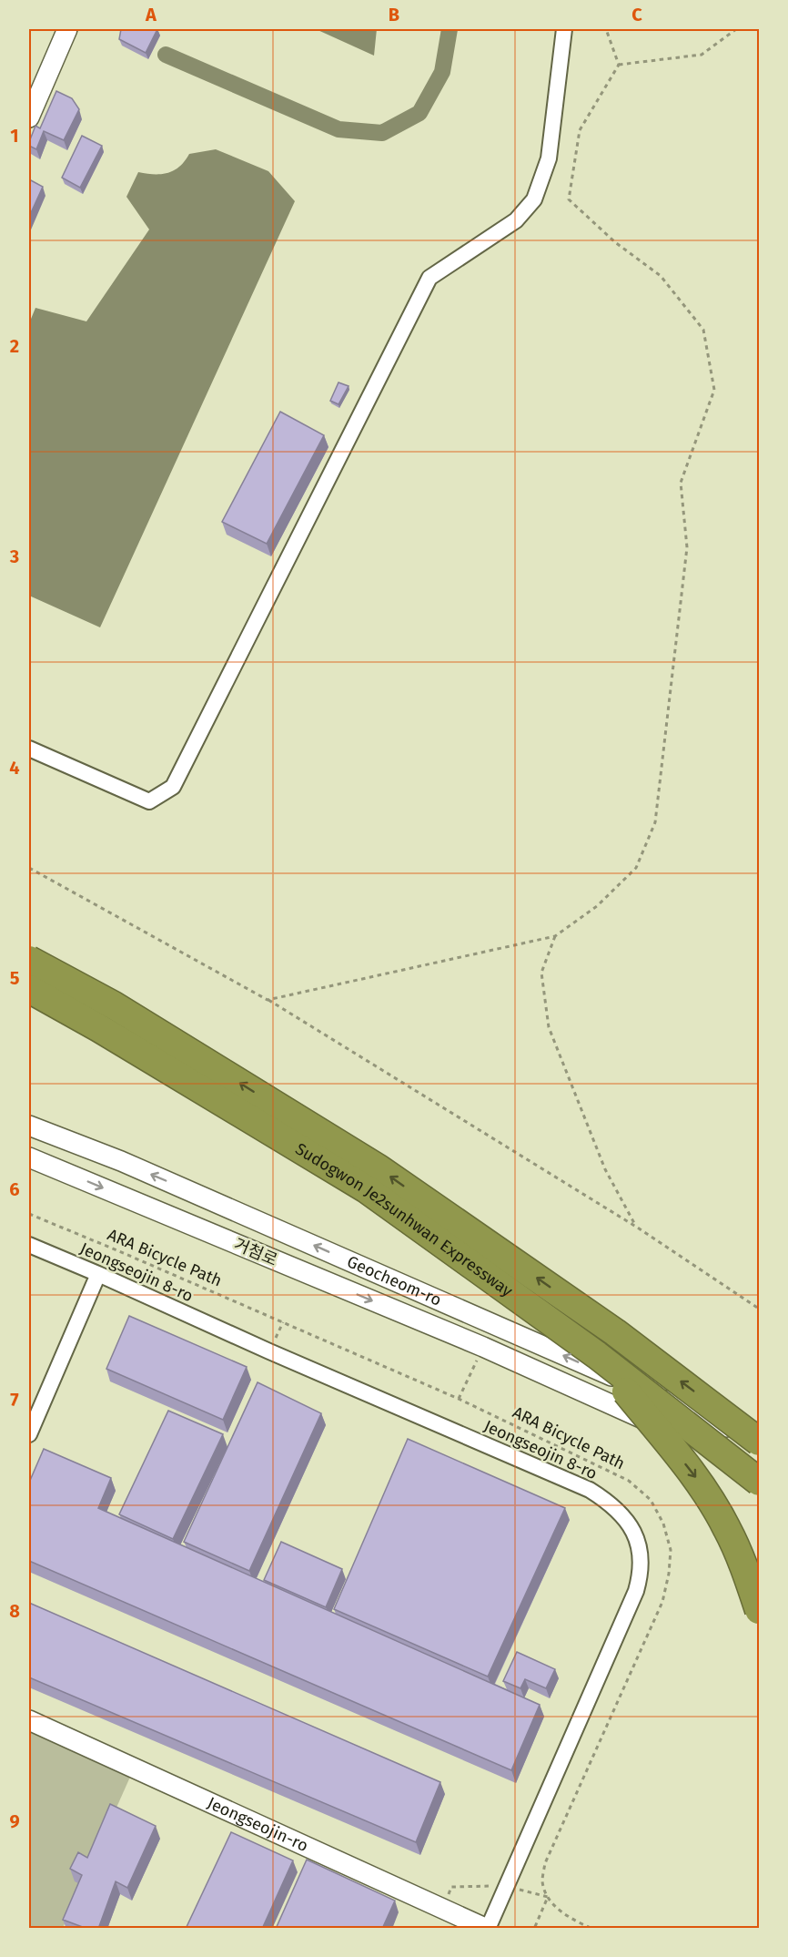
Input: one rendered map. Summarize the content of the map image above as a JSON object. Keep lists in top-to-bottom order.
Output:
{
  "streets": {
    "highway": ["Sudogwon Je2sunhwan Expressway"],
    "street": [
      "거첨로",
      "Jeongseojin 8-ro",
      "Geocheom-ro",
      "Jeongseojin-ro"
    ],
    "path": ["ARA Bicycle Path"]
  },
  "crossings": [
    ["Sudogwon Je2sunhwan Expressway", "Geocheom-ro"],
    ["Jeongseojin 8-ro", "Jeongseojin-ro"]
  ],
  "one_way": ["거첨로"],
  "grid": {
    "columns": ["A", "B", "C"],
    "rows": [
      "1",
      "2",
      "3",
      "4",
      "5",
      "6",
      "7",
      "8",
      "9"
    ]
  }
}
